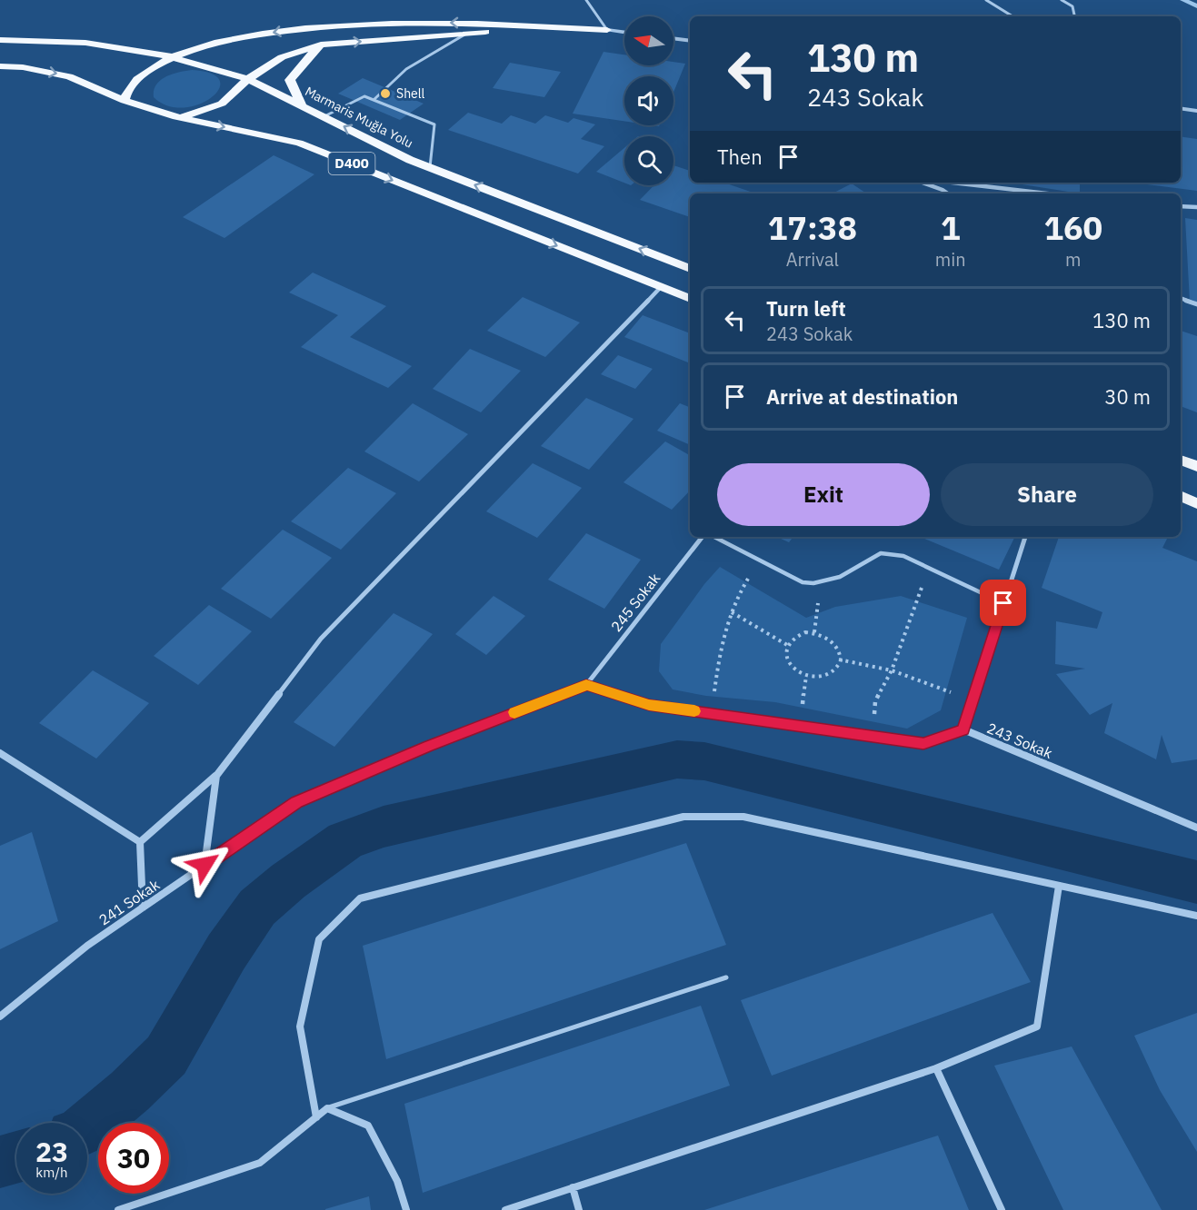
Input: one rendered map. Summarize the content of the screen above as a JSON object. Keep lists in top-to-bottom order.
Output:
{
  "streets": {
    "highway": ["Marmaris Muğla Yolu", "D400"],
    "street": ["245 Sokak", "243 Sokak", "241 Sokak"]
  },
  "crossings": [
    ["245 Sokak", "241 Sokak"]
  ],
  "places": ["Shell"],
  "north": "left",
  "page": {
    "turn": ["130 m", "243 Sokak"],
    "then": "Then",
    "eta": [
      "17:38",
      "Arrival",
      "1",
      "min",
      "160",
      "m"
    ],
    "list": [
      {
        "name": "Turn left",
        "note": "243 Sokak",
        "value": "130 m"
      },
      {
        "name": "Arrive at destination",
        "value": "30 m"
      }
    ],
    "buttons": ["Exit", "Share"],
    "speed": "23 km/h",
    "limit": "30"
  }
}
